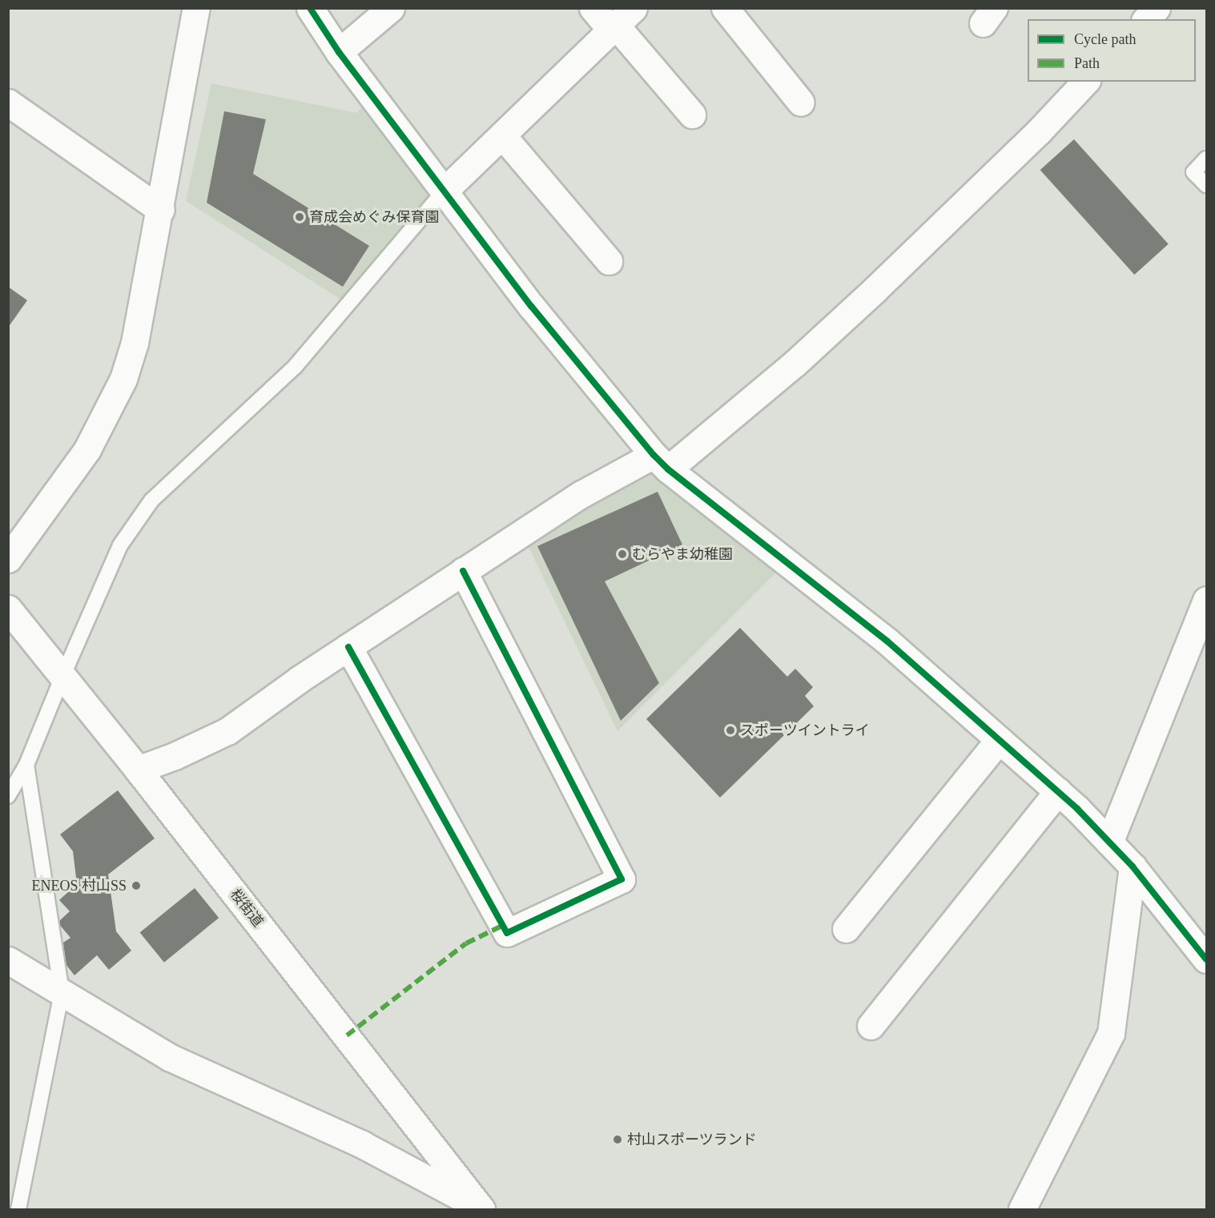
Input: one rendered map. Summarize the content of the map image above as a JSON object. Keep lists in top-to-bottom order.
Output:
{
  "streets": {
    "street": ["桜街道"]
  },
  "places": [
    "育成会めぐみ保育園",
    "むらやま幼稚園",
    "スポーツイントライ",
    "ENEOS 村山SS",
    "村山スポーツランド"
  ],
  "legend": ["Cycle path", "Path"]
}
